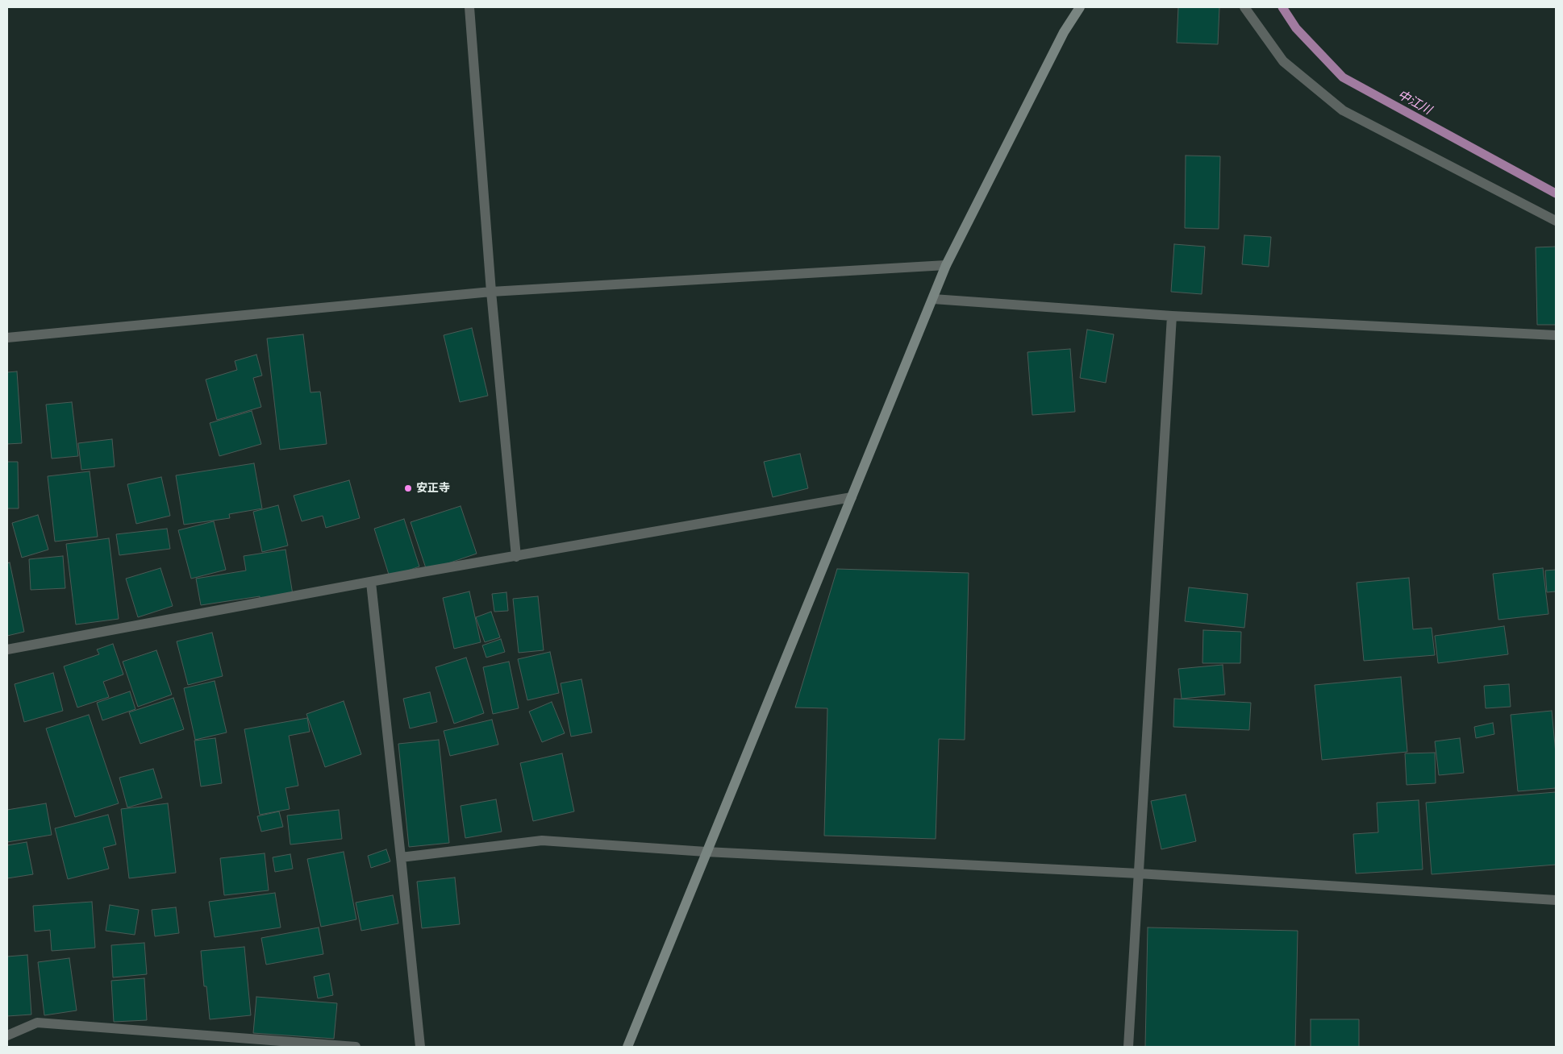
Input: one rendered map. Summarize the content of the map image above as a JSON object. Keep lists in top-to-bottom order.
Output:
{
  "water": ["中江川"],
  "places": ["安正寺"]
}
